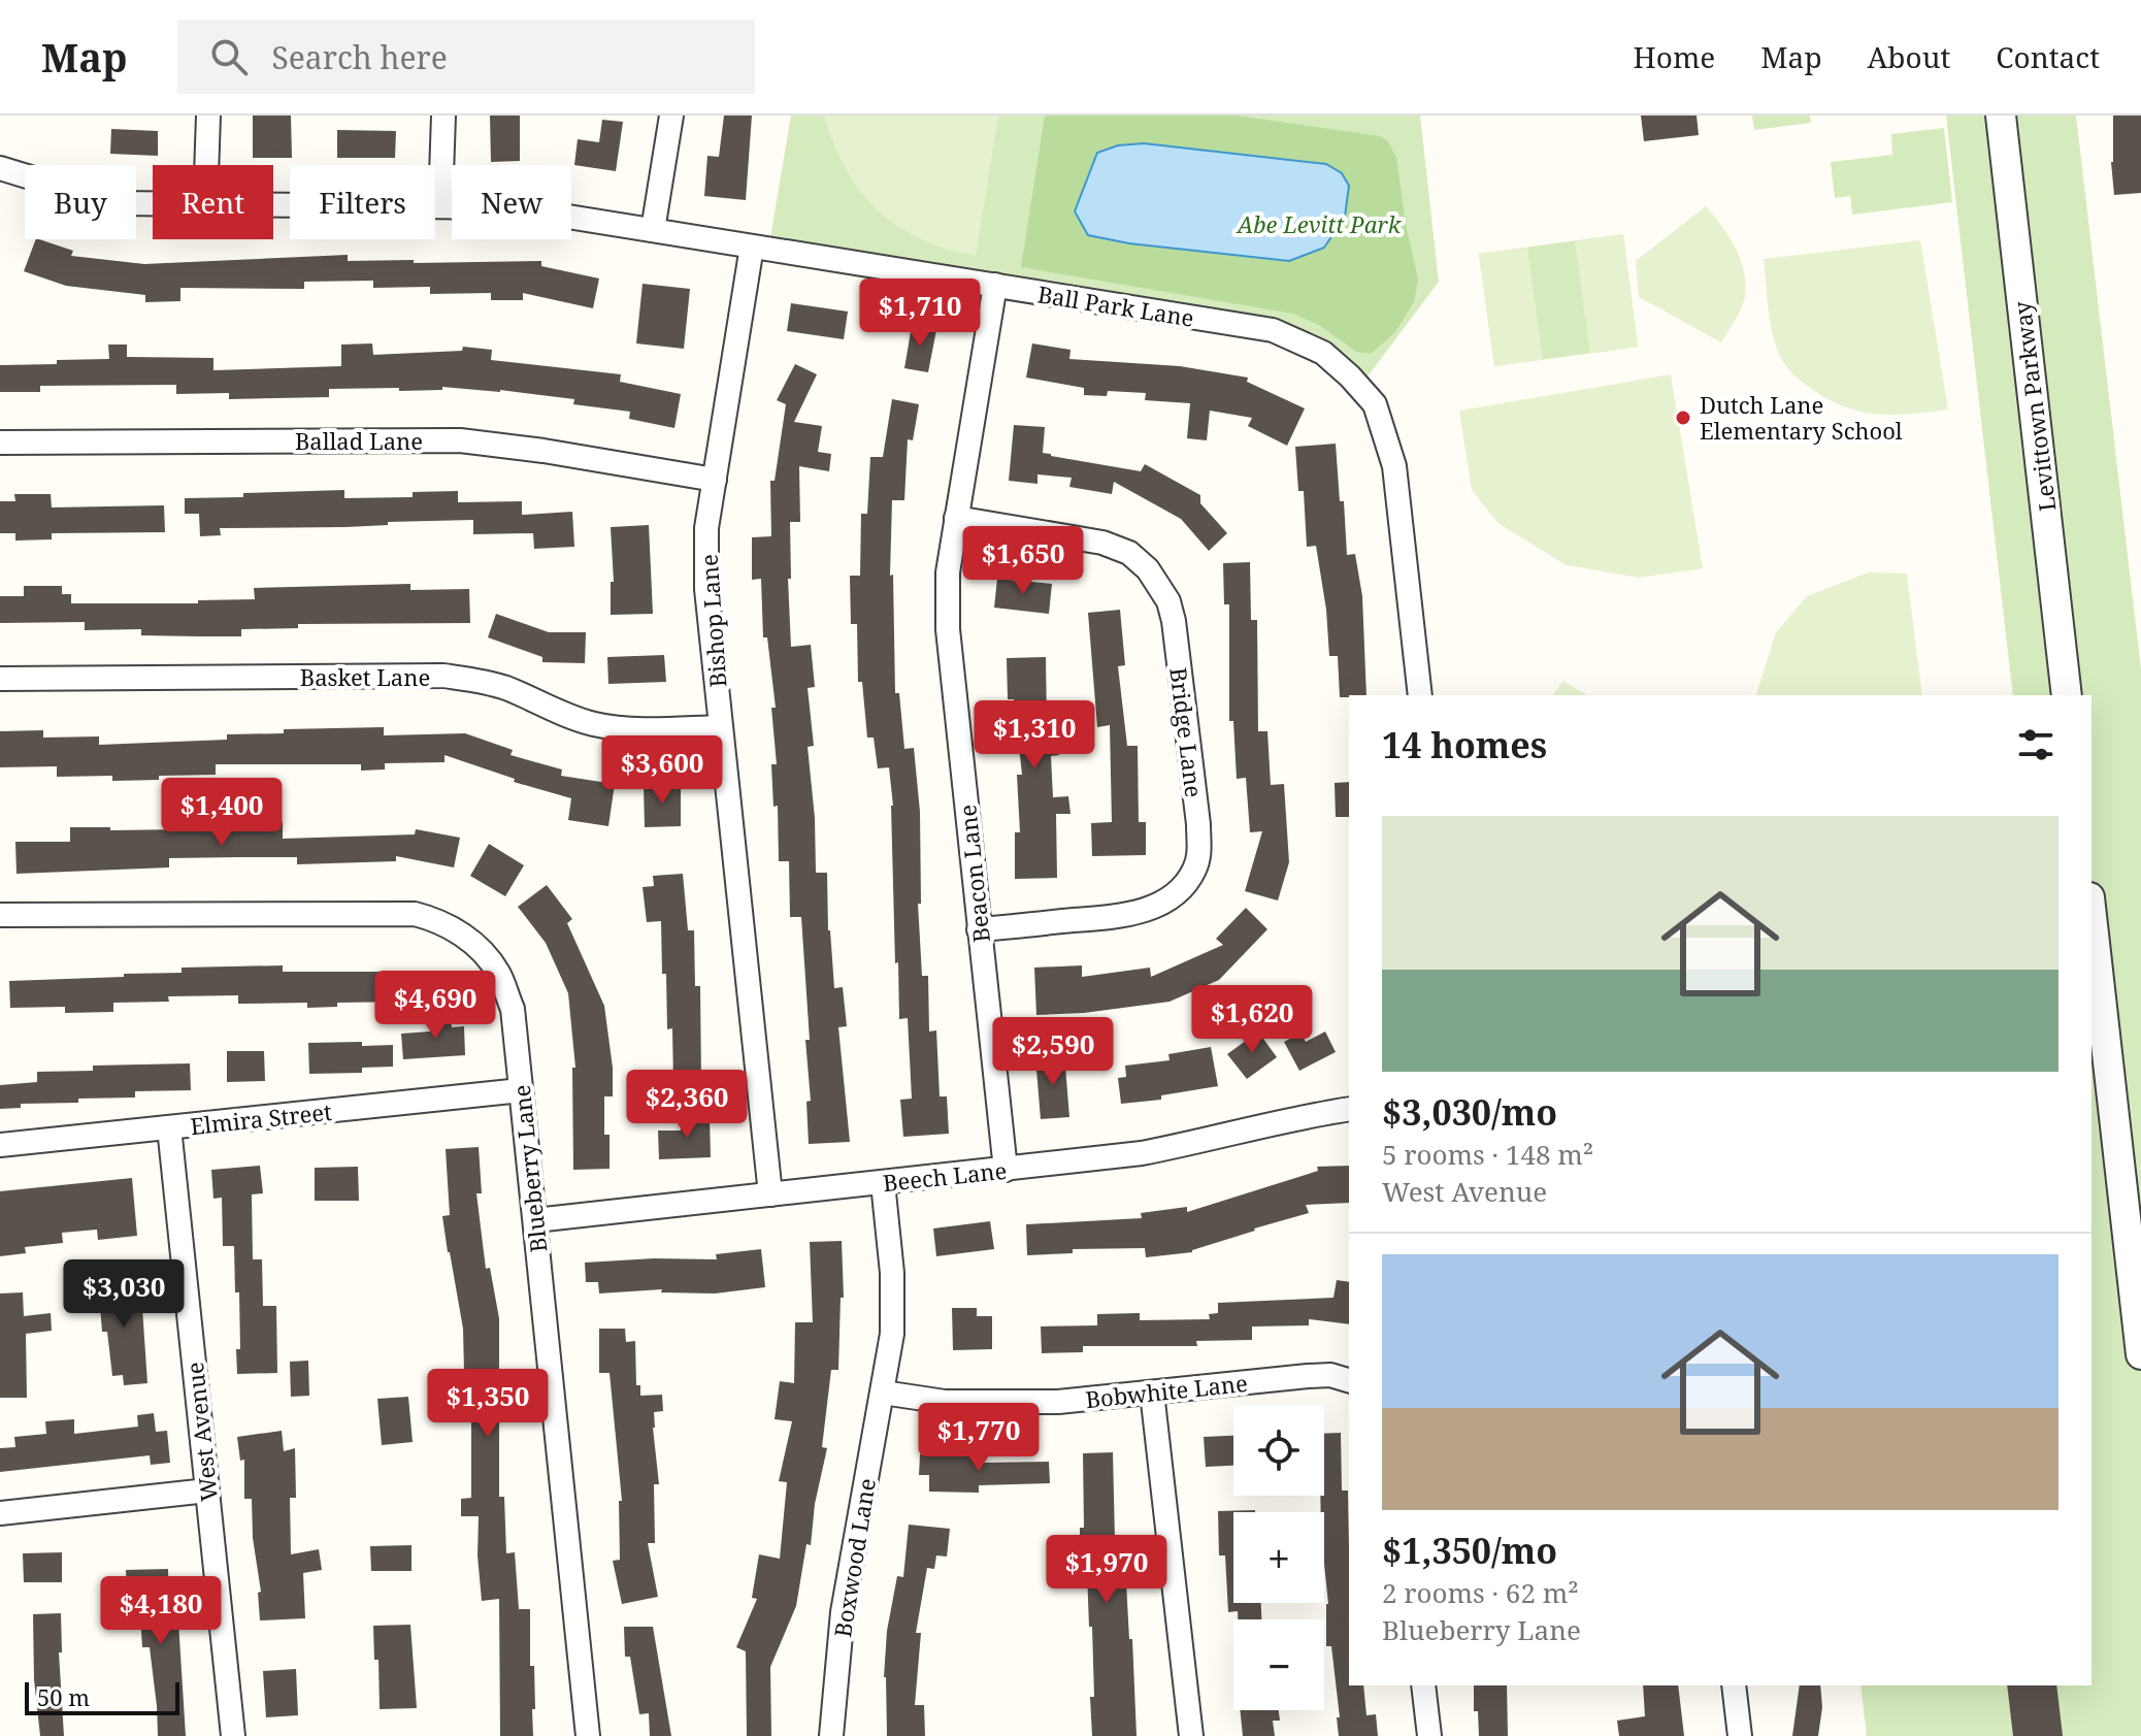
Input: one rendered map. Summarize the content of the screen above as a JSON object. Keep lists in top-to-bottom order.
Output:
{
  "streets": {
    "street": [
      "Ball Park Lane",
      "Levittown Parkway",
      "Ballad Lane",
      "Bishop Lane",
      "Basket Lane",
      "Bridge Lane",
      "Beacon Lane",
      "Elmira Street",
      "Blueberry Lane",
      "Beech Lane",
      "Bobwhite Lane",
      "West Avenue",
      "Boxwood Lane"
    ]
  },
  "crossings": [
    ["Ball Park Lane", "Bishop Lane"],
    ["Ball Park Lane", "Beacon Lane"],
    ["Ballad Lane", "Bishop Lane"],
    ["Bishop Lane", "Basket Lane"],
    ["Bishop Lane", "Beech Lane"],
    ["Bridge Lane", "Beacon Lane"],
    ["Beacon Lane", "Beech Lane"],
    ["Elmira Street", "Blueberry Lane"],
    ["Elmira Street", "West Avenue"],
    ["Blueberry Lane", "Beech Lane"],
    ["Beech Lane", "Boxwood Lane"],
    ["Bobwhite Lane", "Boxwood Lane"]
  ],
  "parks": ["Abe Levitt Park"],
  "places": ["Dutch Lane Elementary School"],
  "scale_bar": "50 m",
  "page": {
    "header": "Map",
    "search": "Search here",
    "nav": [
      "Home",
      "Map",
      "About",
      "Contact"
    ],
    "chip": [
      "Buy",
      "Rent",
      "Filters",
      "New"
    ],
    "price": [
      "$1,710",
      "$1,650",
      "$1,310",
      "$3,600",
      "$1,400",
      "$4,690",
      "$1,620",
      "$2,590",
      "$2,360",
      "$3,030",
      "$1,350",
      "$1,770",
      "$1,970",
      "$4,180"
    ],
    "heading": "14 homes",
    "list": [
      {
        "name": "$3,030/mo",
        "note": "5 rooms · 148 m² · West Avenue"
      },
      {
        "name": "$1,350/mo",
        "note": "2 rooms · 62 m² · Blueberry Lane"
      }
    ],
    "map_buttons": ["+", "−"],
    "scale": "50 m"
  }
}
